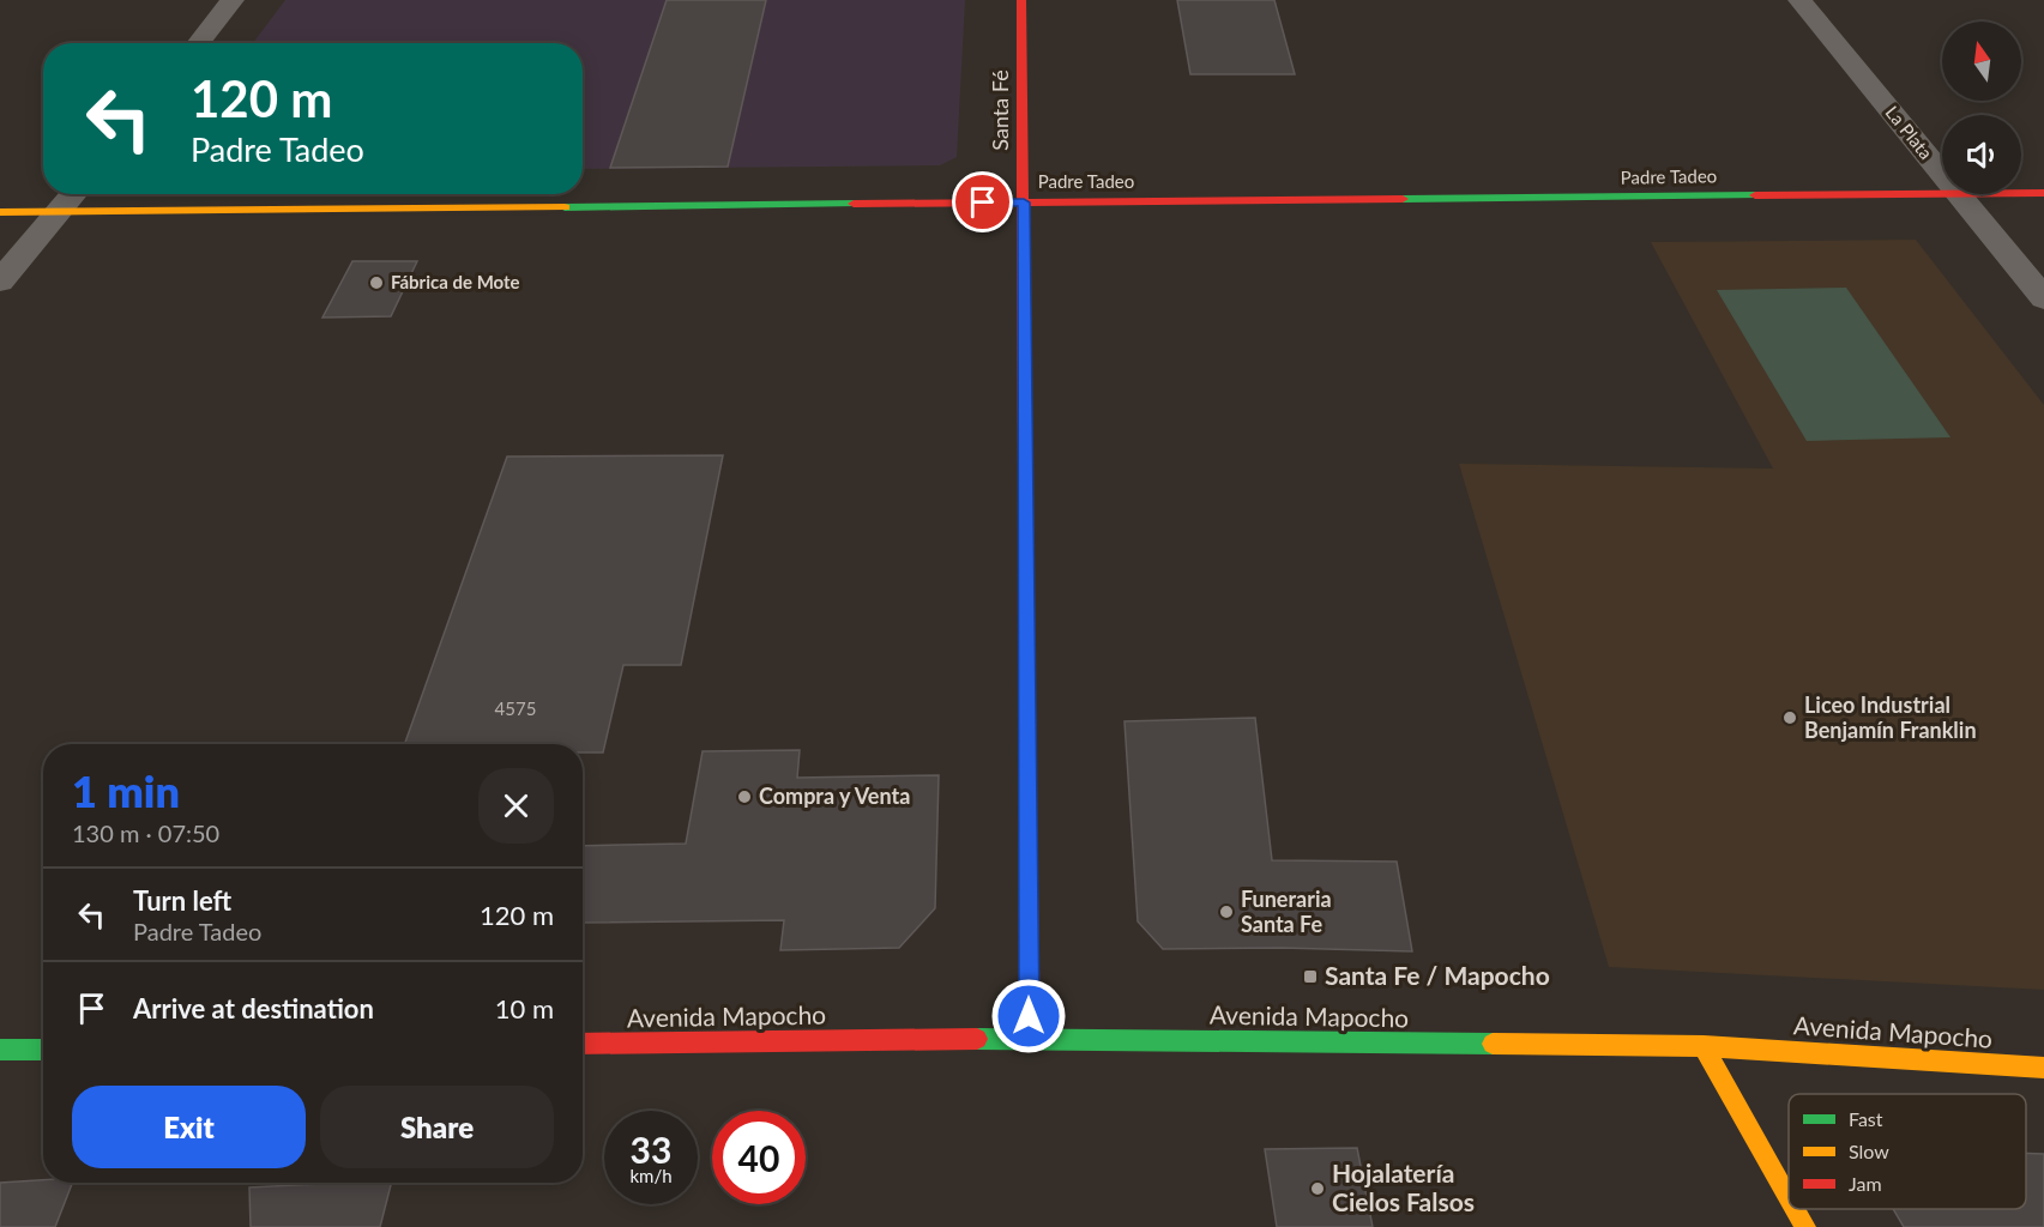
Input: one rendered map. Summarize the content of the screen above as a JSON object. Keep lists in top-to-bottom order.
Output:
{
  "streets": {
    "street": [
      "Santa Fé",
      "La Plata",
      "Padre Tadeo",
      "Avenida Mapocho"
    ]
  },
  "crossings": [
    ["Santa Fé", "Padre Tadeo"],
    ["Santa Fé", "Avenida Mapocho"],
    ["La Plata", "Padre Tadeo"]
  ],
  "places": {
    "other": [
      "Fábrica de Mote",
      "Liceo Industrial Benjamín Franklin",
      "Compra y Venta",
      "Funeraria Santa Fe",
      "Hojalatería Cielos Falsos"
    ],
    "transit": ["Santa Fe / Mapocho"]
  },
  "house_numbers": ["4575"],
  "legend": ["Fast", "Slow", "Jam"],
  "north": "top",
  "page": {
    "turn": ["120 m", "Padre Tadeo"],
    "heading": ["1 min", "130 m · 07:50"],
    "list": [
      {
        "name": "Turn left",
        "note": "Padre Tadeo",
        "value": "120 m"
      },
      {
        "name": "Arrive at destination",
        "value": "10 m"
      }
    ],
    "buttons": ["Exit", "Share"],
    "speed": "33 km/h",
    "limit": "40"
  }
}
